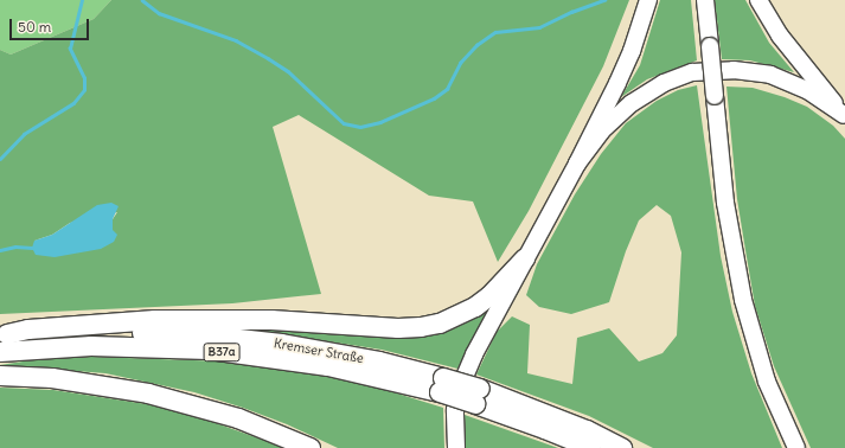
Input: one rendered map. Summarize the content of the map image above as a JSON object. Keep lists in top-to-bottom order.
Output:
{
  "streets": {
    "highway": ["Kremser Straße", "B37a"]
  },
  "scale_bar": "50 m"
}
